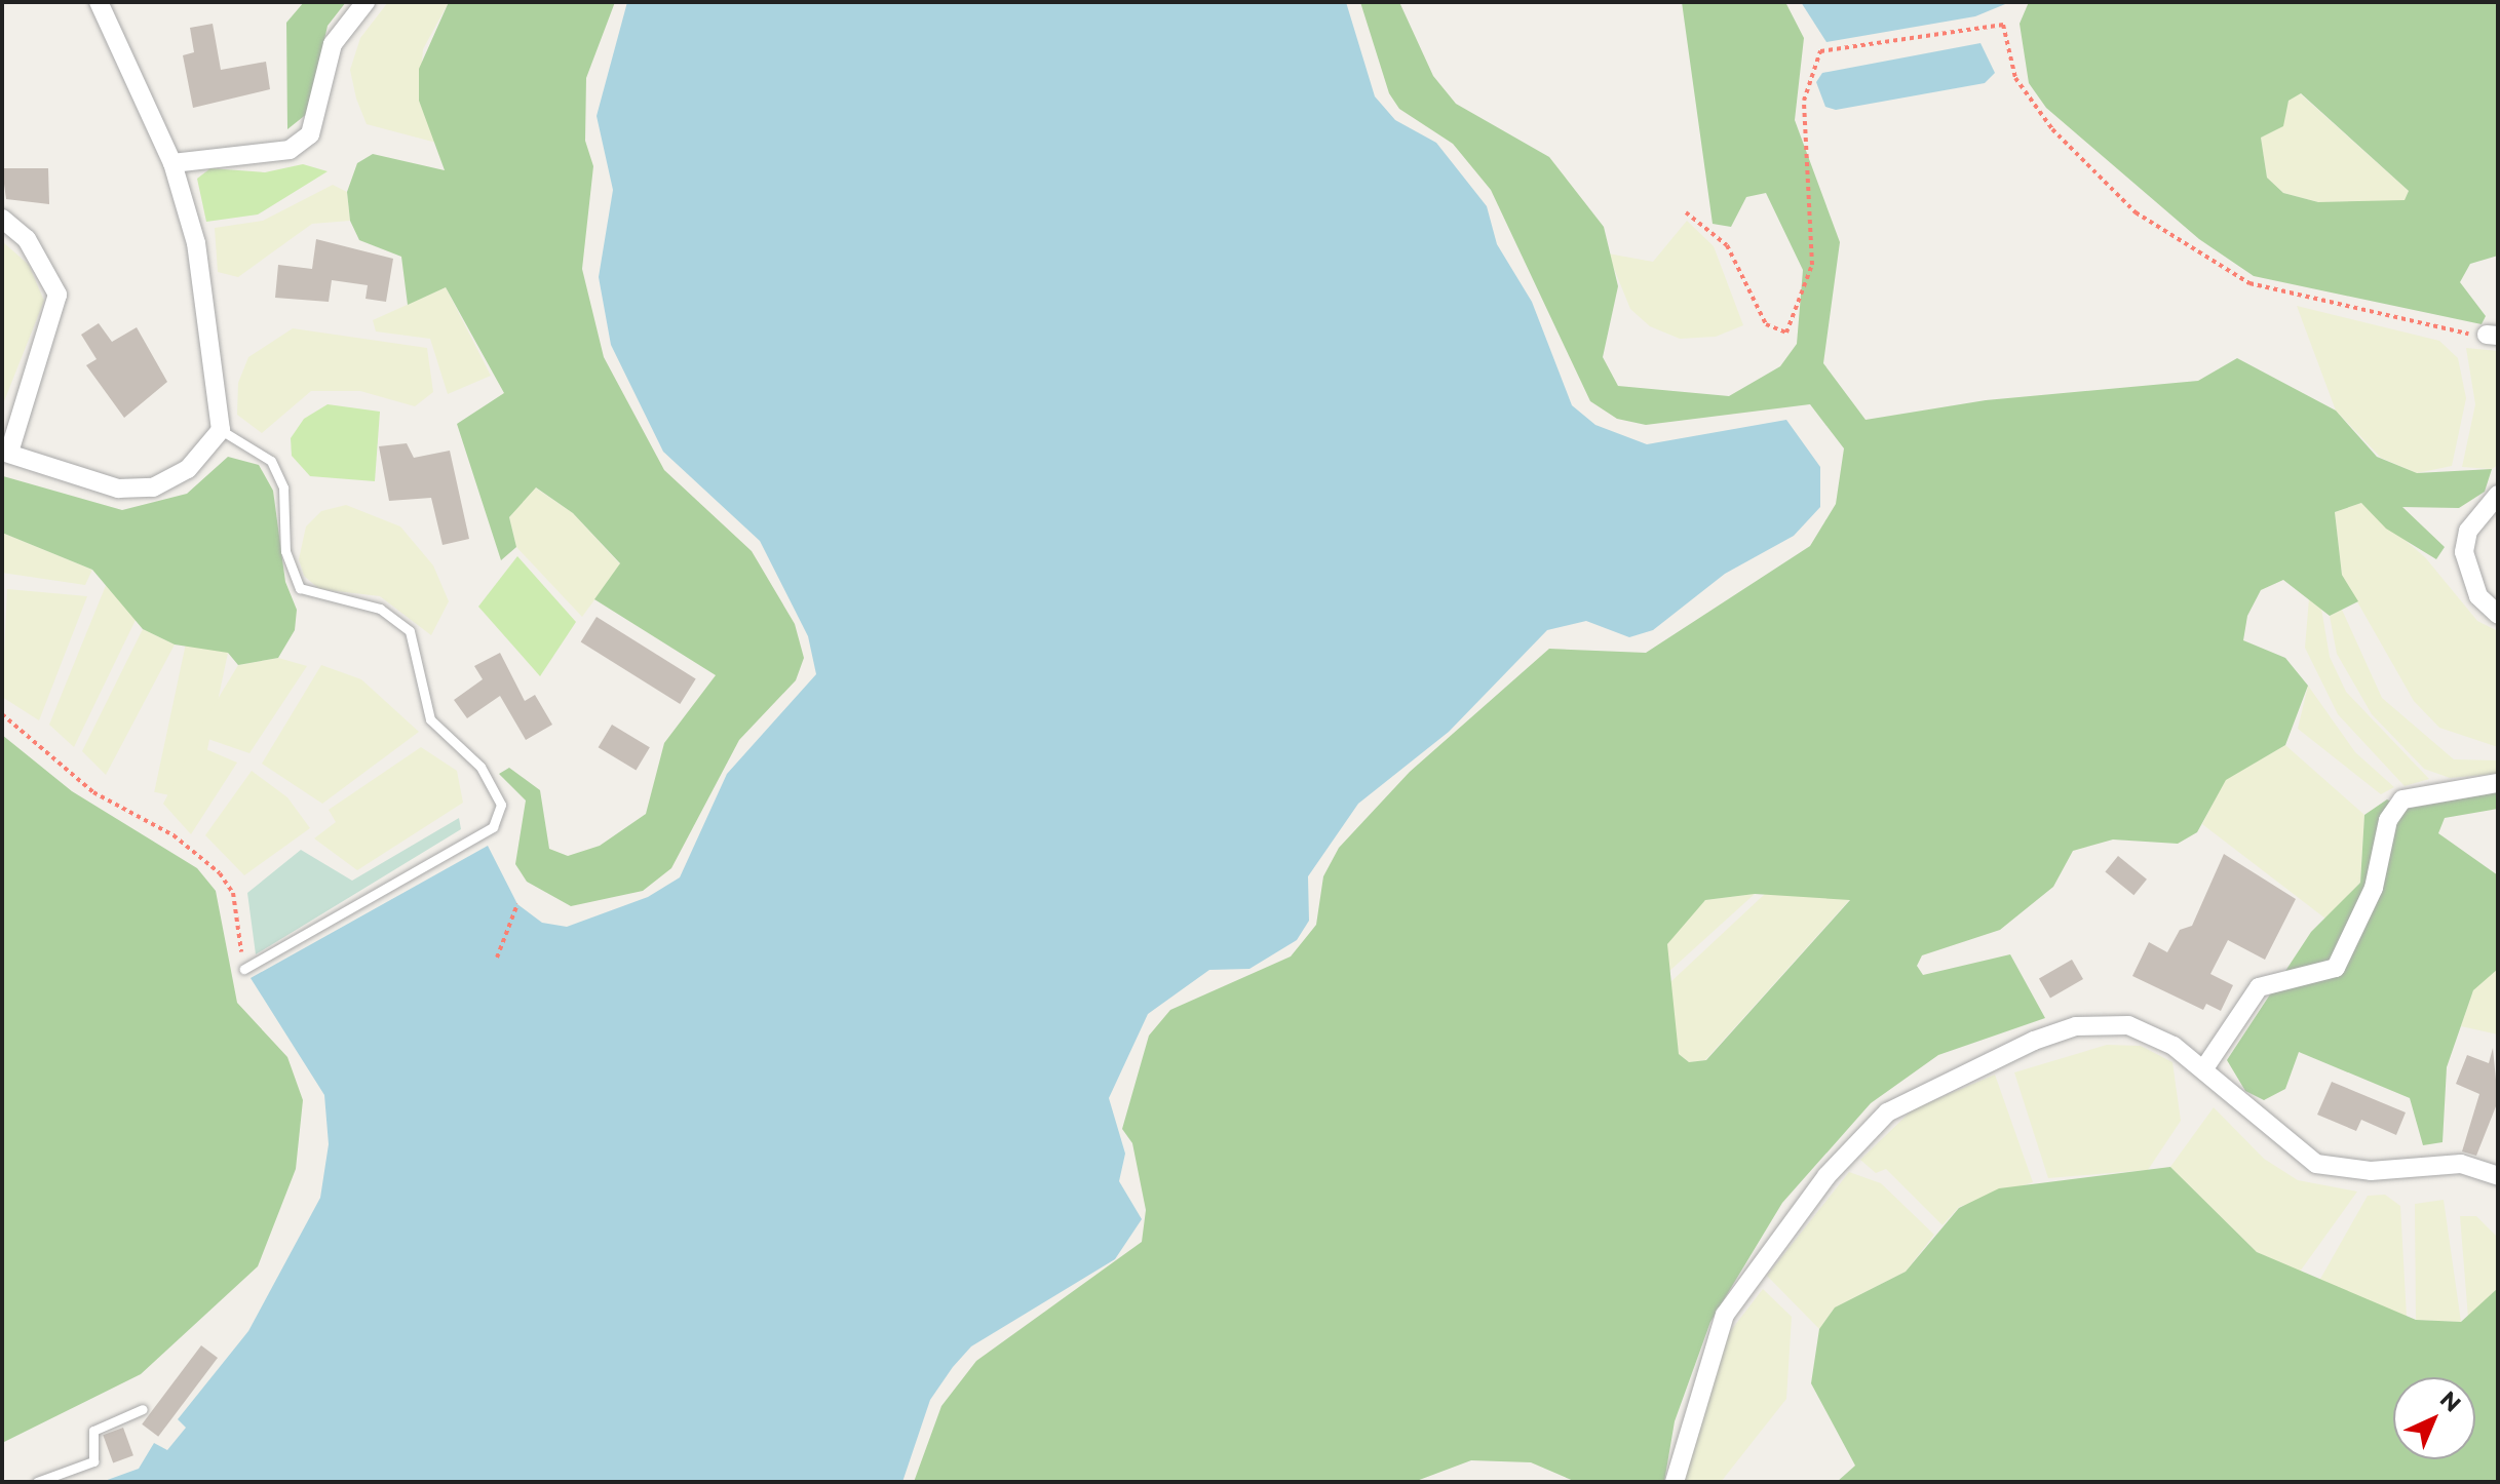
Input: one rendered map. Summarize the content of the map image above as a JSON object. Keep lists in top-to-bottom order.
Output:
{
  "north": "top right"
}
